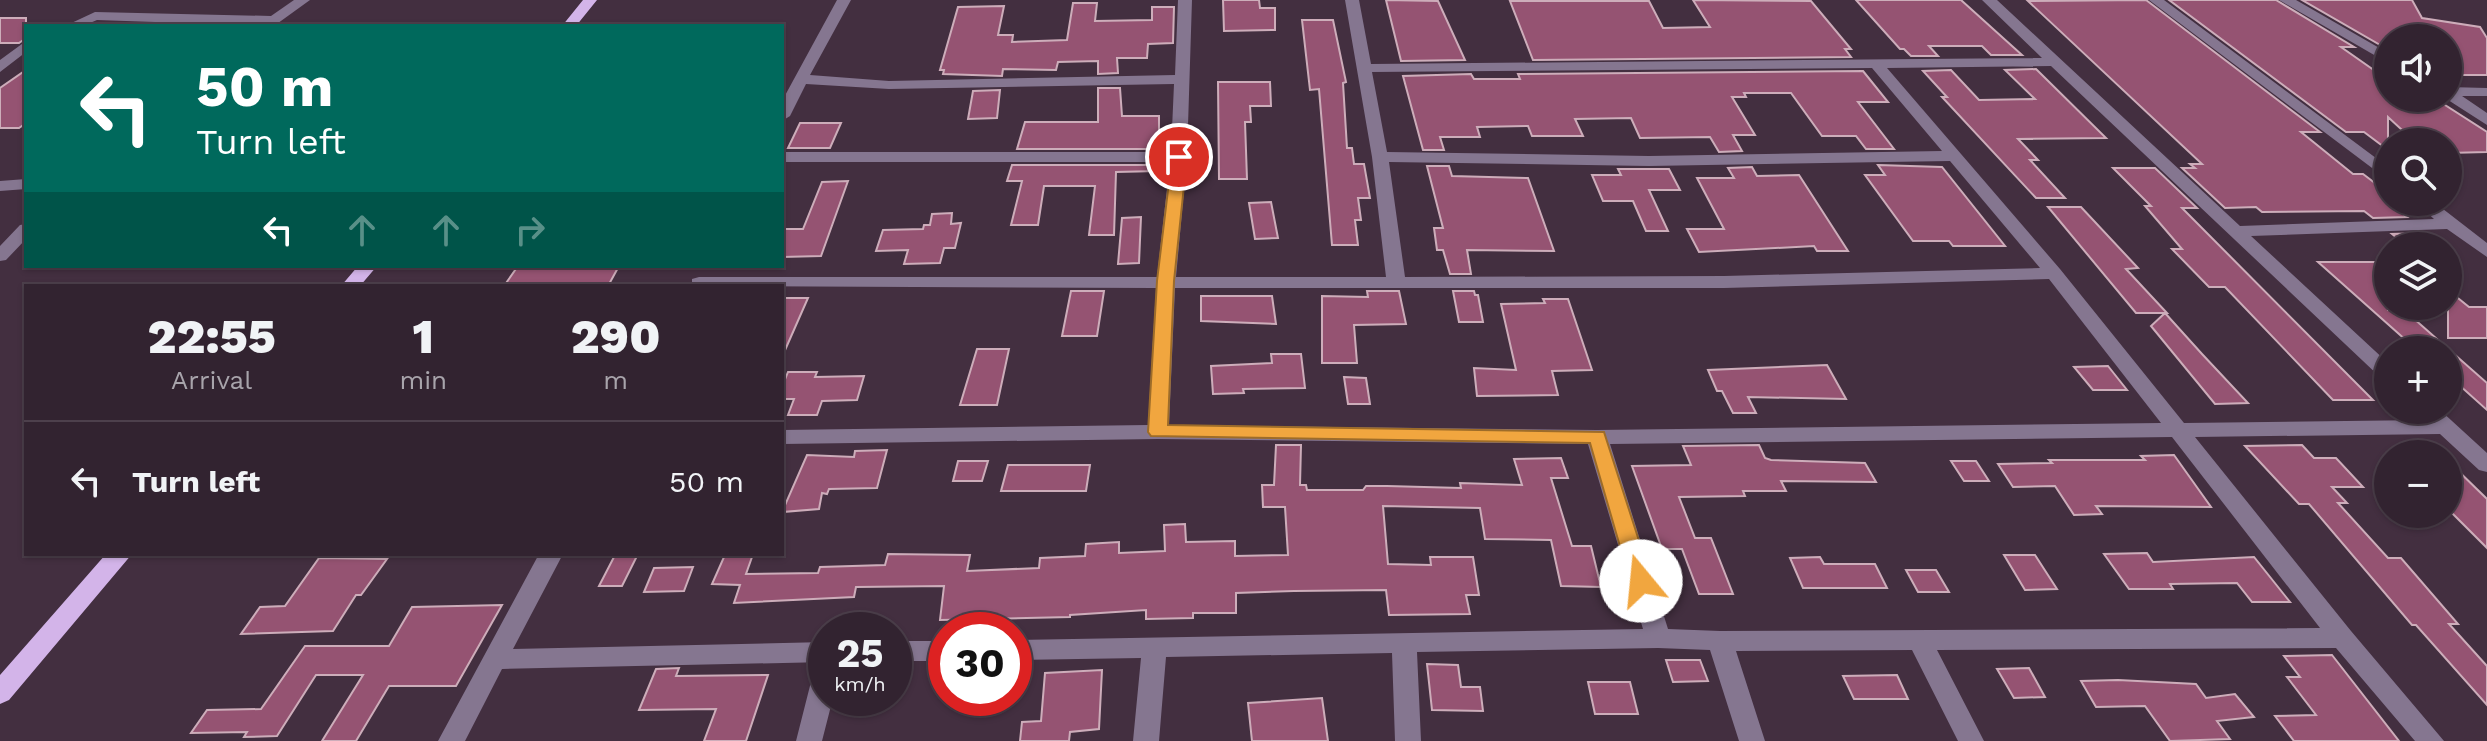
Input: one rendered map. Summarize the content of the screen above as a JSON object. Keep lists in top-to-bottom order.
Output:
{
  "page": {
    "map_buttons": ["+", "−"],
    "turn": ["50 m", "Turn left"],
    "eta": [
      "22:55",
      "Arrival",
      "1",
      "min",
      "290",
      "m"
    ],
    "list": [
      {
        "name": "Turn left",
        "value": "50 m"
      }
    ],
    "speed": "25 km/h",
    "limit": "30"
  }
}
